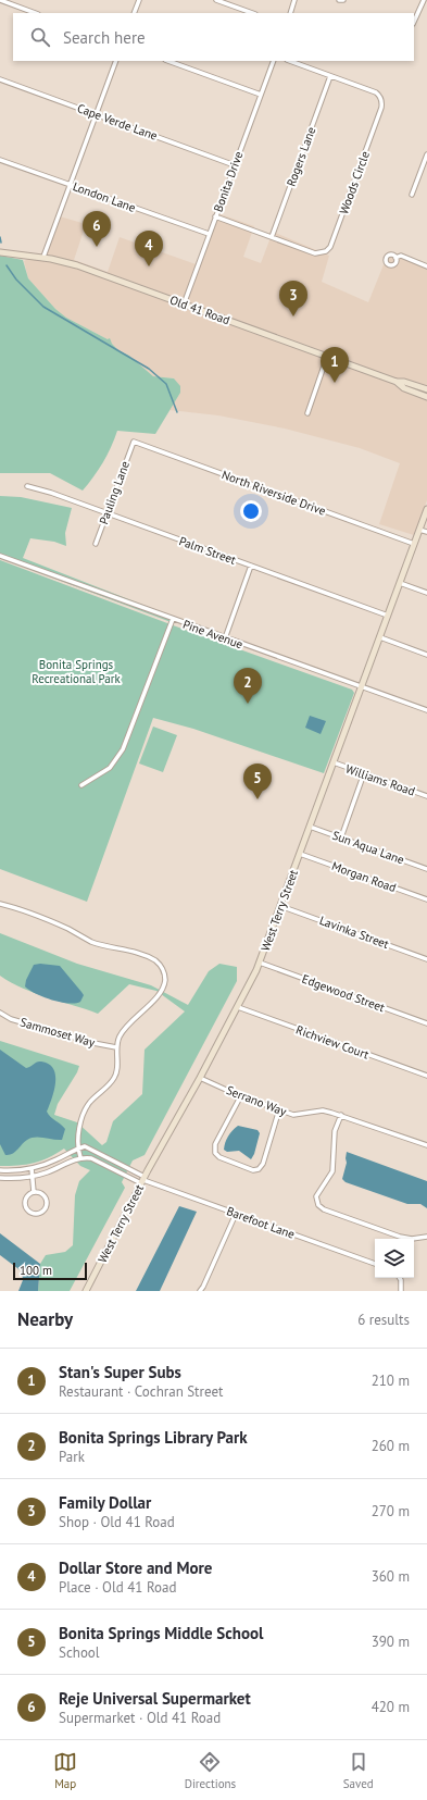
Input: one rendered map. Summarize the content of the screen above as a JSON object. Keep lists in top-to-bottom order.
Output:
{
  "streets": {
    "street": [
      "Cape Verde Lane",
      "Rogers Lane",
      "Bonita Drive",
      "Woods Circle",
      "London Lane",
      "Old 41 Road",
      "Pauling Lane",
      "North Riverside Drive",
      "Palm Street",
      "Pine Avenue",
      "Williams Road",
      "Sun Aqua Lane",
      "Morgan Road",
      "West Terry Street",
      "Lavinka Street",
      "Edgewood Street",
      "Sammoset Way",
      "Richview Court",
      "Serrano Way",
      "Barefoot Lane"
    ]
  },
  "crossings": [
    ["Cape Verde Lane", "Bonita Drive"],
    ["Rogers Lane", "Woods Circle"],
    ["Bonita Drive", "Woods Circle"],
    ["Bonita Drive", "London Lane"],
    ["Bonita Drive", "Old 41 Road"],
    ["Pauling Lane", "North Riverside Drive"],
    ["Pauling Lane", "Palm Street"],
    ["North Riverside Drive", "West Terry Street"],
    ["Palm Street", "West Terry Street"],
    ["Pine Avenue", "West Terry Street"],
    ["Williams Road", "West Terry Street"],
    ["Sun Aqua Lane", "West Terry Street"],
    ["Morgan Road", "West Terry Street"],
    ["West Terry Street", "Lavinka Street"],
    ["West Terry Street", "Edgewood Street"],
    ["West Terry Street", "Richview Court"],
    ["West Terry Street", "Serrano Way"],
    ["West Terry Street", "Barefoot Lane"]
  ],
  "parks": ["Bonita Springs Recreational Park"],
  "scale_bar": "100 m",
  "page": {
    "search": "Search here",
    "pins": [
      "6",
      "4",
      "3",
      "1",
      "2",
      "5"
    ],
    "scale": "100 m",
    "heading": ["Nearby", "6 results"],
    "list": [
      {
        "mark": "1",
        "name": "Stan's Super Subs",
        "note": "Restaurant · Cochran Street",
        "value": "210 m"
      },
      {
        "mark": "2",
        "name": "Bonita Springs Library Park",
        "note": "Park",
        "value": "260 m"
      },
      {
        "mark": "3",
        "name": "Family Dollar",
        "note": "Shop · Old 41 Road",
        "value": "270 m"
      },
      {
        "mark": "4",
        "name": "Dollar Store and More",
        "note": "Place · Old 41 Road",
        "value": "360 m"
      },
      {
        "mark": "5",
        "name": "Bonita Springs Middle School",
        "note": "School",
        "value": "390 m"
      },
      {
        "mark": "6",
        "name": "Reje Universal Supermarket",
        "note": "Supermarket · Old 41 Road",
        "value": "420 m"
      }
    ],
    "nav": ["Map", "Directions", "Saved"]
  }
}
